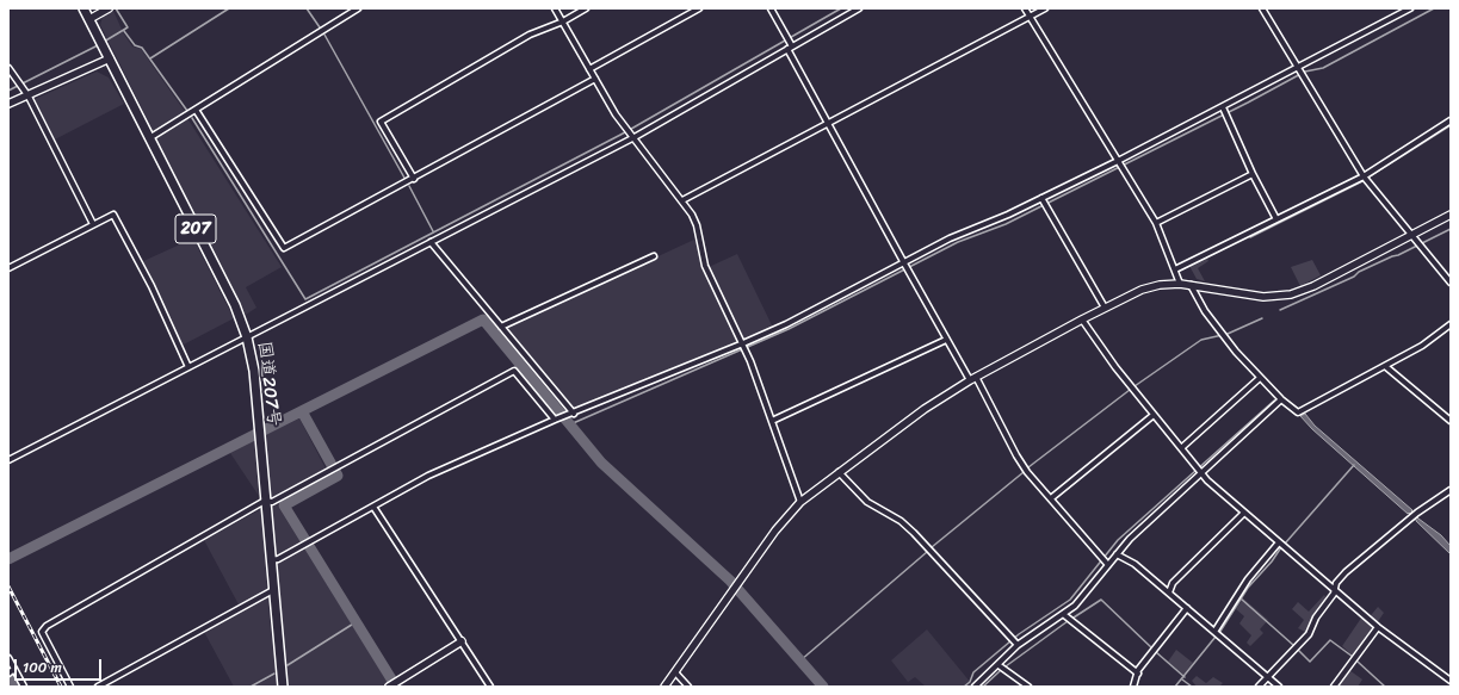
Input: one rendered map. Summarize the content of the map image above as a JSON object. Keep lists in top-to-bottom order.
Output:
{
  "streets": {
    "highway": ["207", "国道207号"]
  },
  "scale_bar": "100 m"
}
